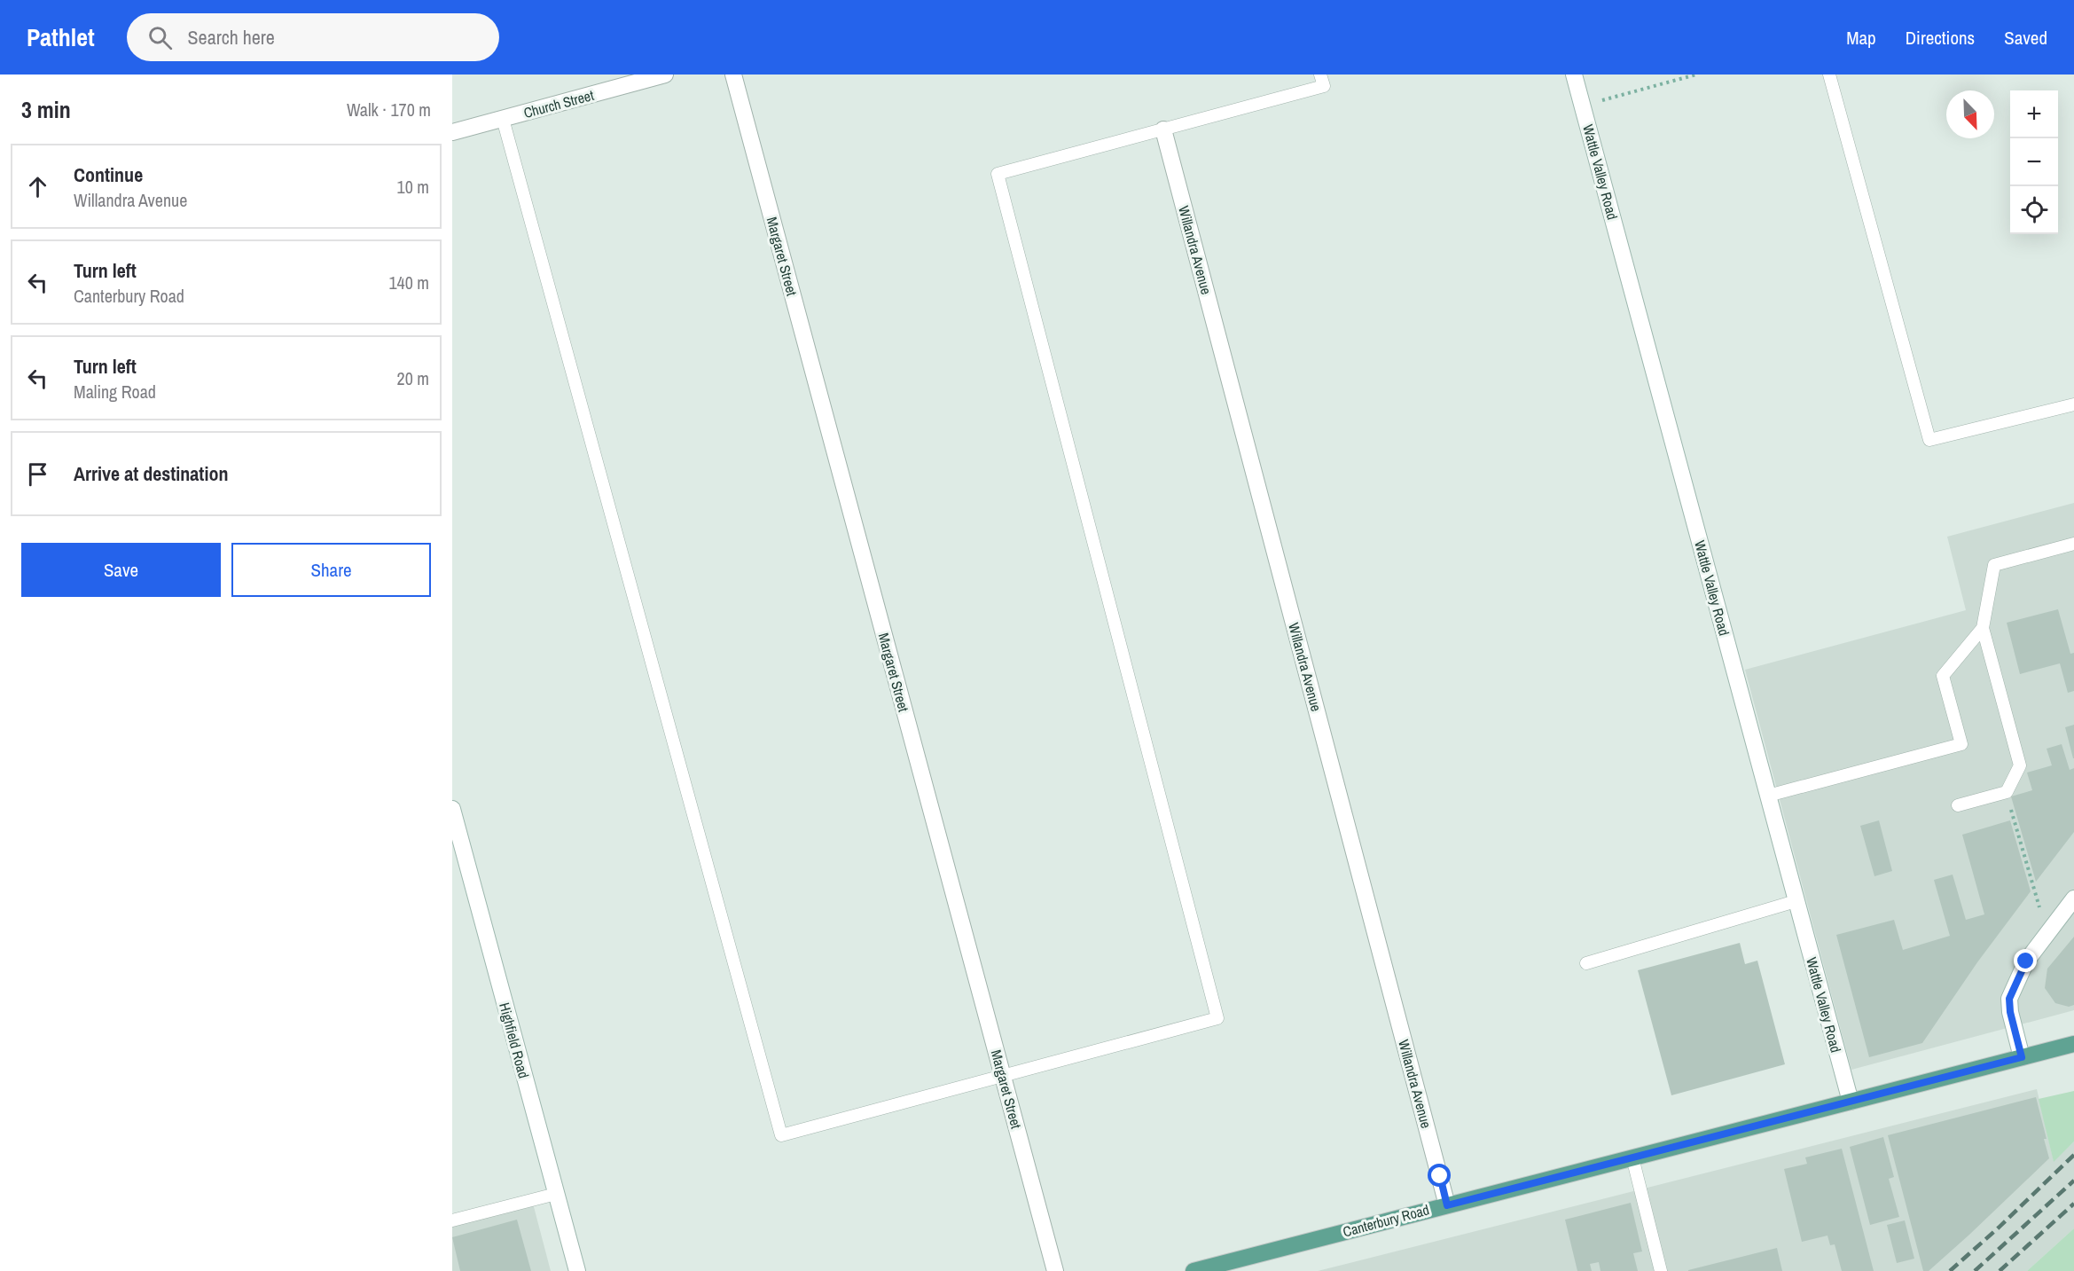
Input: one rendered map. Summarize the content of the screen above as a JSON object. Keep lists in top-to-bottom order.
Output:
{
  "streets": {
    "main road": ["Canterbury Road"],
    "street": [
      "Church Street",
      "Wattle Valley Road",
      "Willandra Avenue",
      "Margaret Street",
      "Highfield Road"
    ]
  },
  "crossings": [
    ["Wattle Valley Road", "Canterbury Road"],
    ["Willandra Avenue", "Canterbury Road"]
  ],
  "north": "bottom right",
  "page": {
    "header": "Pathlet",
    "search": "Search here",
    "nav": ["Map", "Directions", "Saved"],
    "heading": ["3 min", "Walk · 170 m"],
    "map_buttons": ["+", "−"],
    "list": [
      ["Continue", "Willandra Avenue", "10 m"],
      ["Turn left", "Canterbury Road", "140 m"],
      ["Turn left", "Maling Road", "20 m"],
      "Arrive at destination"
    ],
    "buttons": ["Save", "Share"]
  }
}
